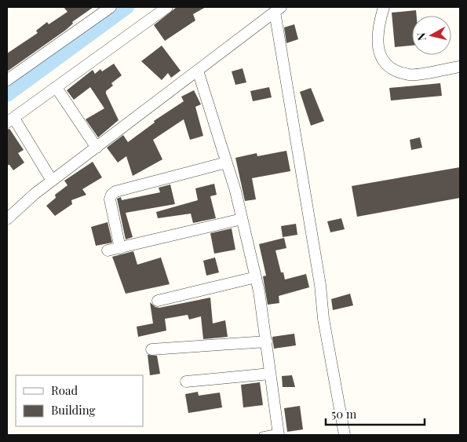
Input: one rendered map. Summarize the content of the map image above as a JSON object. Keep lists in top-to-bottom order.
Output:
{
  "legend": ["Road", "Building"],
  "scale_bar": "50 m",
  "north": "left"
}
